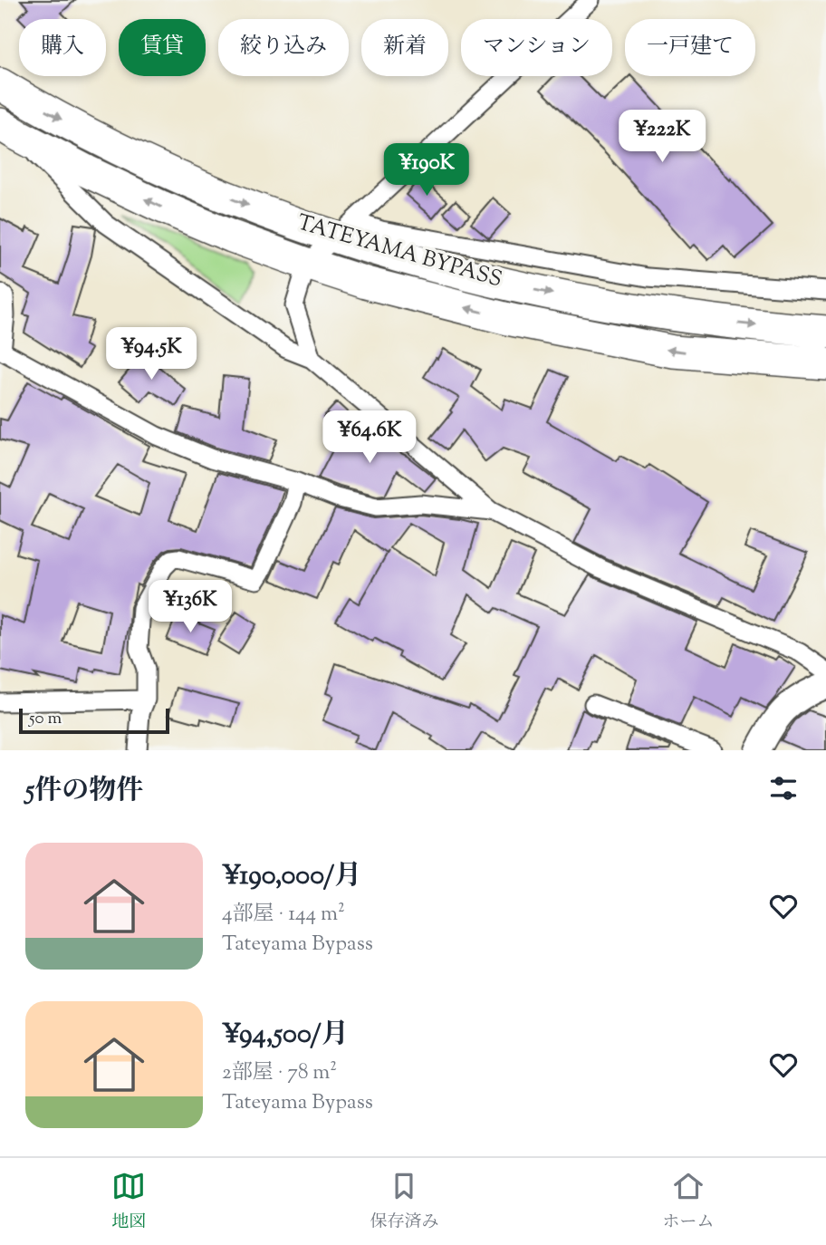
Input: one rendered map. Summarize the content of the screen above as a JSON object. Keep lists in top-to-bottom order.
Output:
{
  "streets": {
    "highway": ["TATEYAMA BYPASS"]
  },
  "scale_bar": "50 m",
  "page": {
    "chip": [
      "購入",
      "賃貸",
      "絞り込み",
      "新着",
      "マンション",
      "一戸建て"
    ],
    "price": [
      "¥222K",
      "¥190K",
      "¥94.5K",
      "¥64.6K",
      "¥136K"
    ],
    "scale": "50 m",
    "heading": "5件の物件",
    "list": [
      {
        "name": "¥190,000/月",
        "note": "4部屋 · 144 m² · Tateyama Bypass"
      },
      {
        "name": "¥94,500/月",
        "note": "2部屋 · 78 m² · Tateyama Bypass"
      }
    ],
    "tabs": ["地図", "保存済み", "ホーム"]
  }
}
